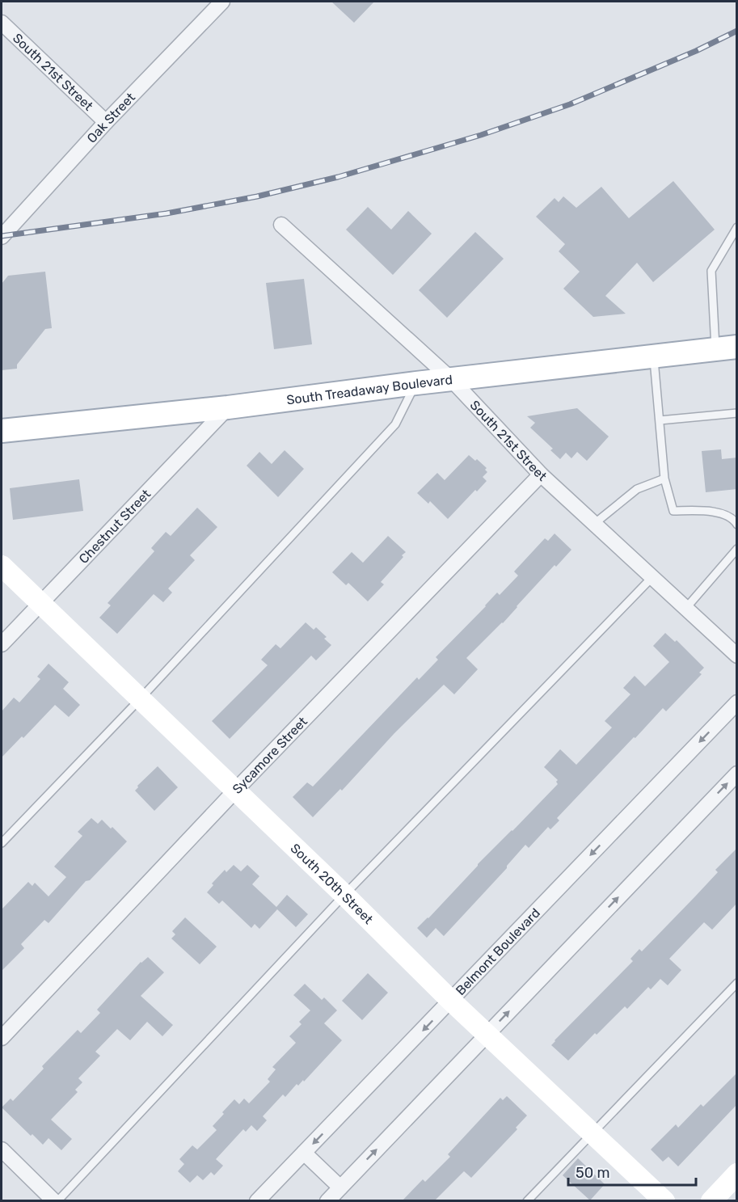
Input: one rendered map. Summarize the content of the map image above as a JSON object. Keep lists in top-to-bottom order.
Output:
{
  "streets": {
    "main road": ["South Treadaway Boulevard"],
    "street": [
      "South 21st Street",
      "Oak Street",
      "Chestnut Street",
      "Sycamore Street",
      "South 20th Street",
      "Belmont Boulevard"
    ]
  },
  "crossings": [
    ["South 21st Street", "Oak Street"],
    ["South 21st Street", "South Treadaway Boulevard"],
    ["South 21st Street", "Sycamore Street"],
    ["South Treadaway Boulevard", "Chestnut Street"],
    ["Chestnut Street", "South 20th Street"],
    ["Sycamore Street", "South 20th Street"],
    ["South 20th Street", "Belmont Boulevard"]
  ],
  "scale_bar": "50 m"
}
